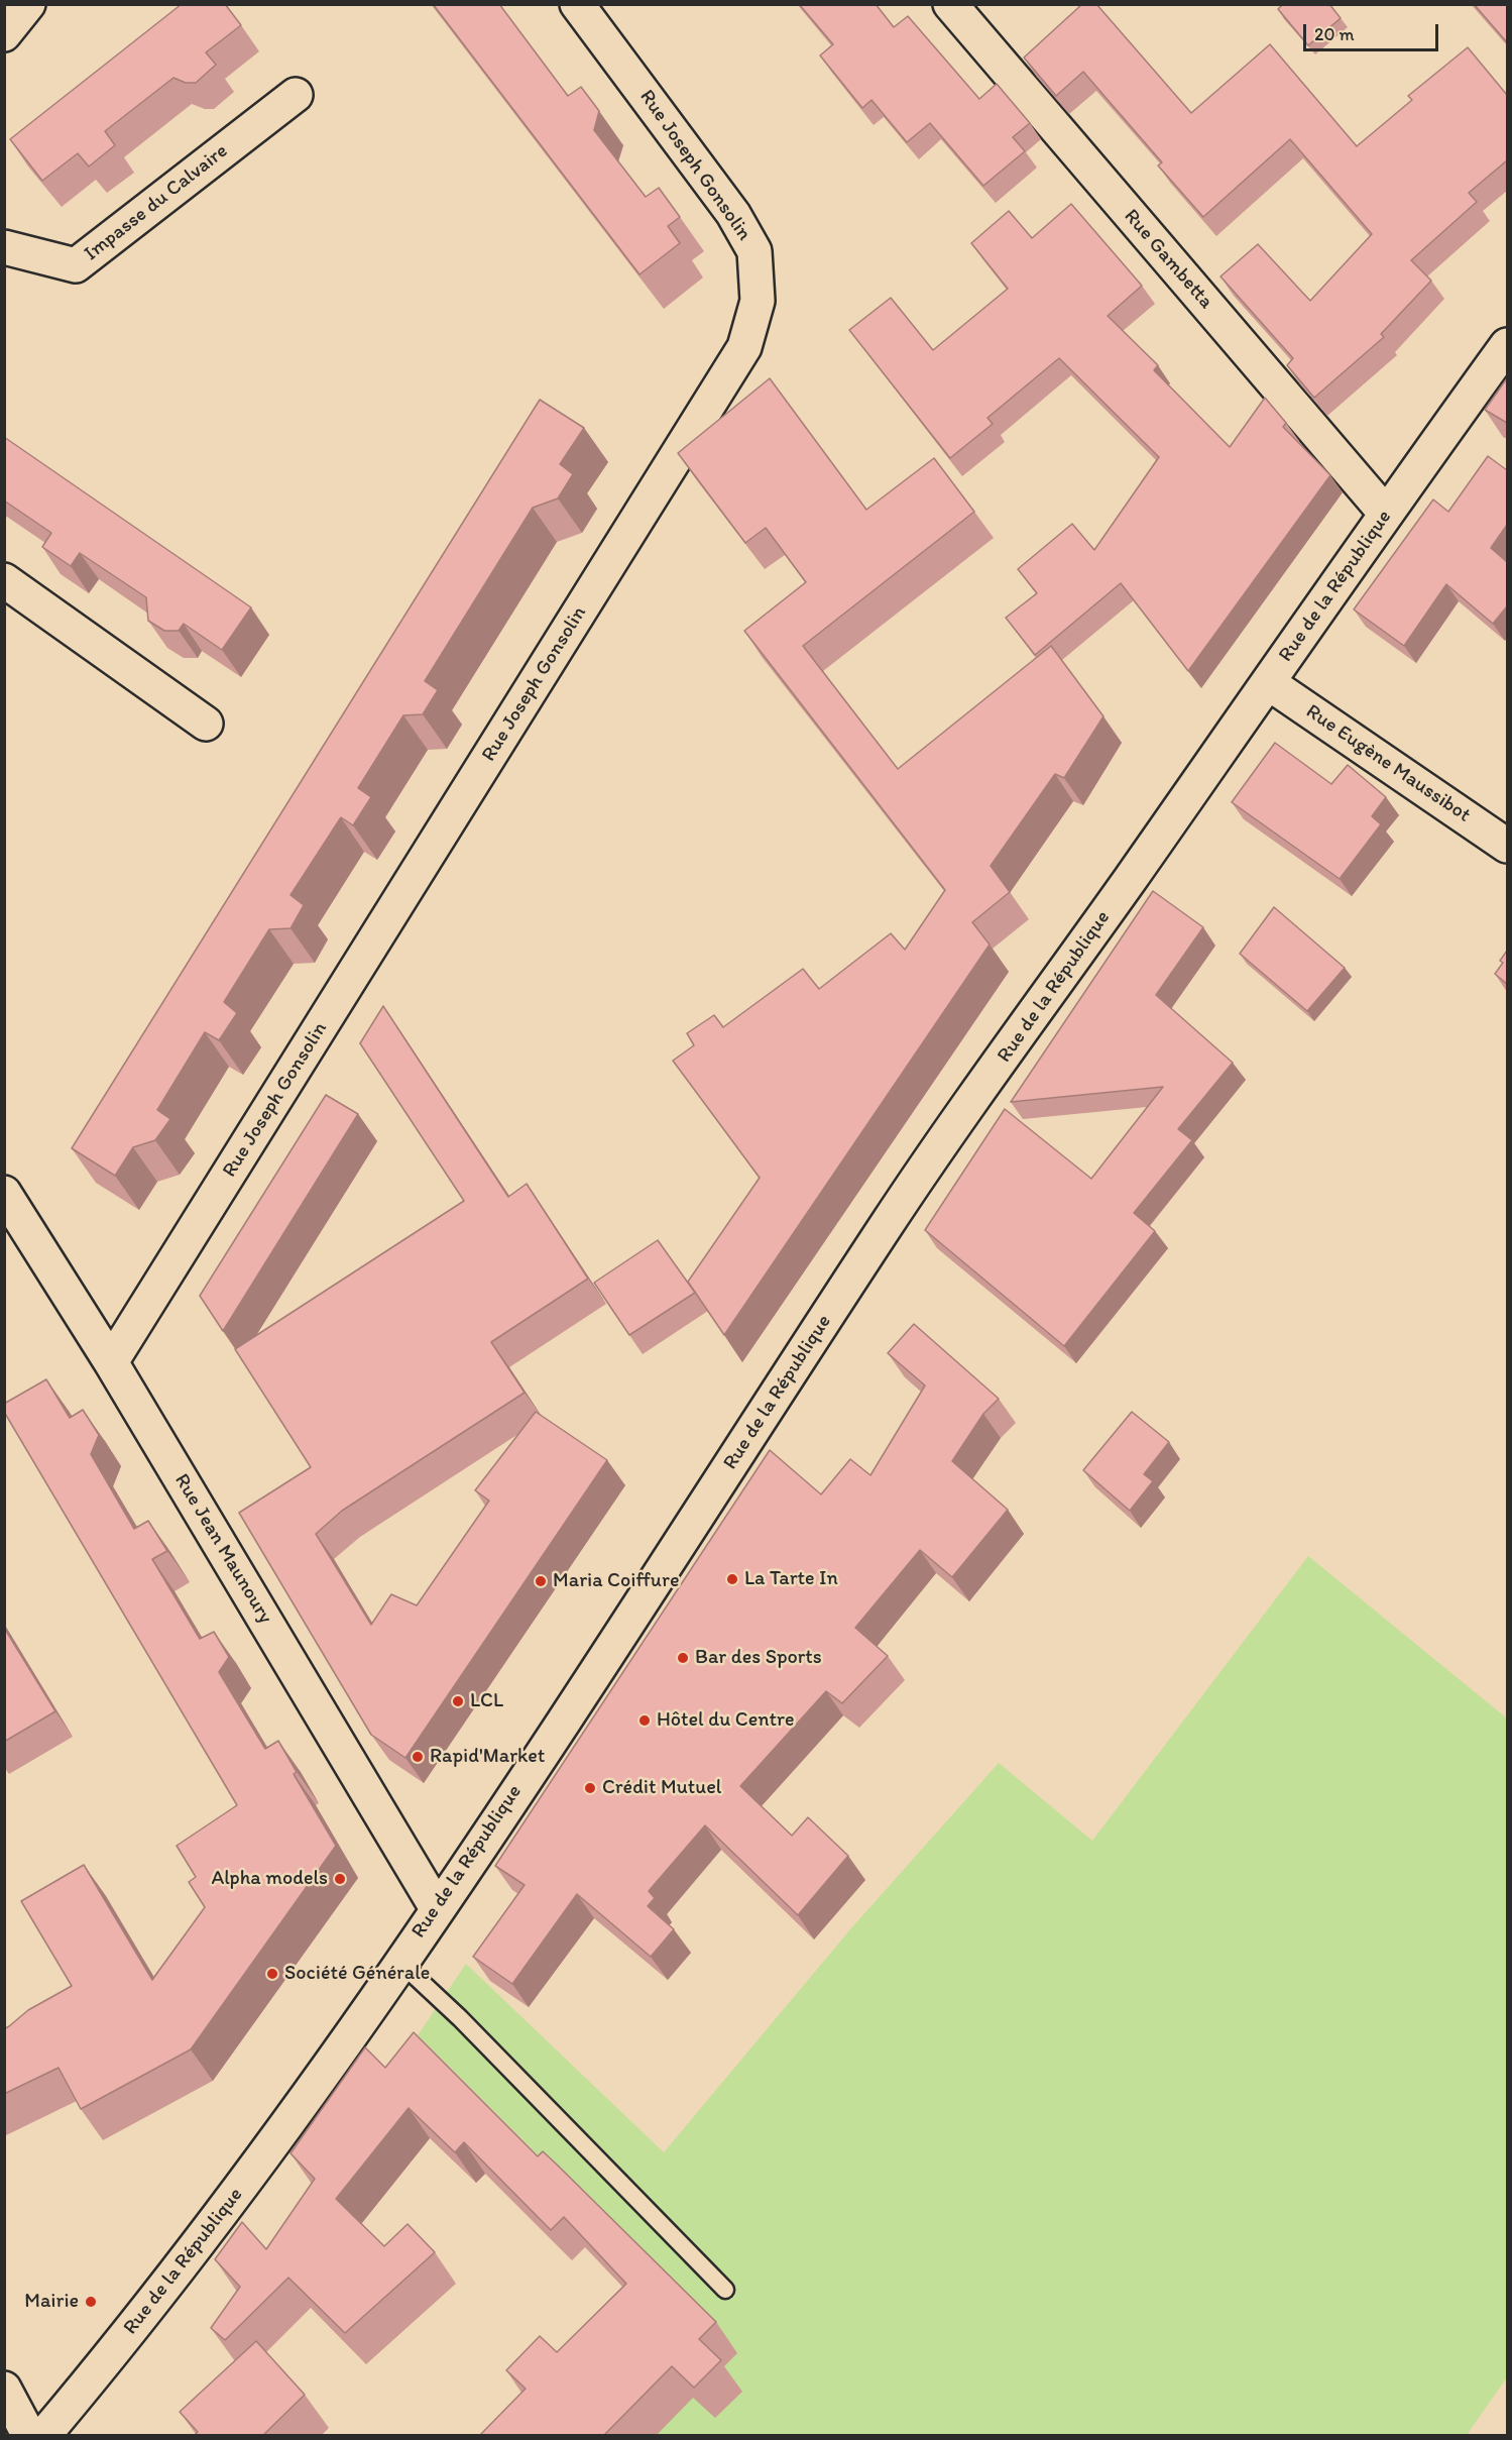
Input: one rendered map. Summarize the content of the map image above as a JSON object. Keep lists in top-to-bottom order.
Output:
{
  "streets": {
    "street": [
      "Rue Joseph Gonsolin",
      "Impasse du Calvaire",
      "Rue Gambetta",
      "Rue de la République",
      "Rue Eugène Maussibot",
      "Rue Jean Maunoury"
    ]
  },
  "crossings": [
    ["Rue Joseph Gonsolin", "Rue Jean Maunoury"],
    ["Rue Gambetta", "Rue de la République"],
    ["Rue de la République", "Rue Eugène Maussibot"],
    ["Rue de la République", "Rue Jean Maunoury"]
  ],
  "places": [
    "La Tarte In",
    "Maria Coiffure",
    "Bar des Sports",
    "LCL",
    "Hôtel du Centre",
    "Rapid'Market",
    "Crédit Mutuel",
    "Alpha models",
    "Société Générale",
    "Mairie"
  ],
  "scale_bar": "20 m"
}
